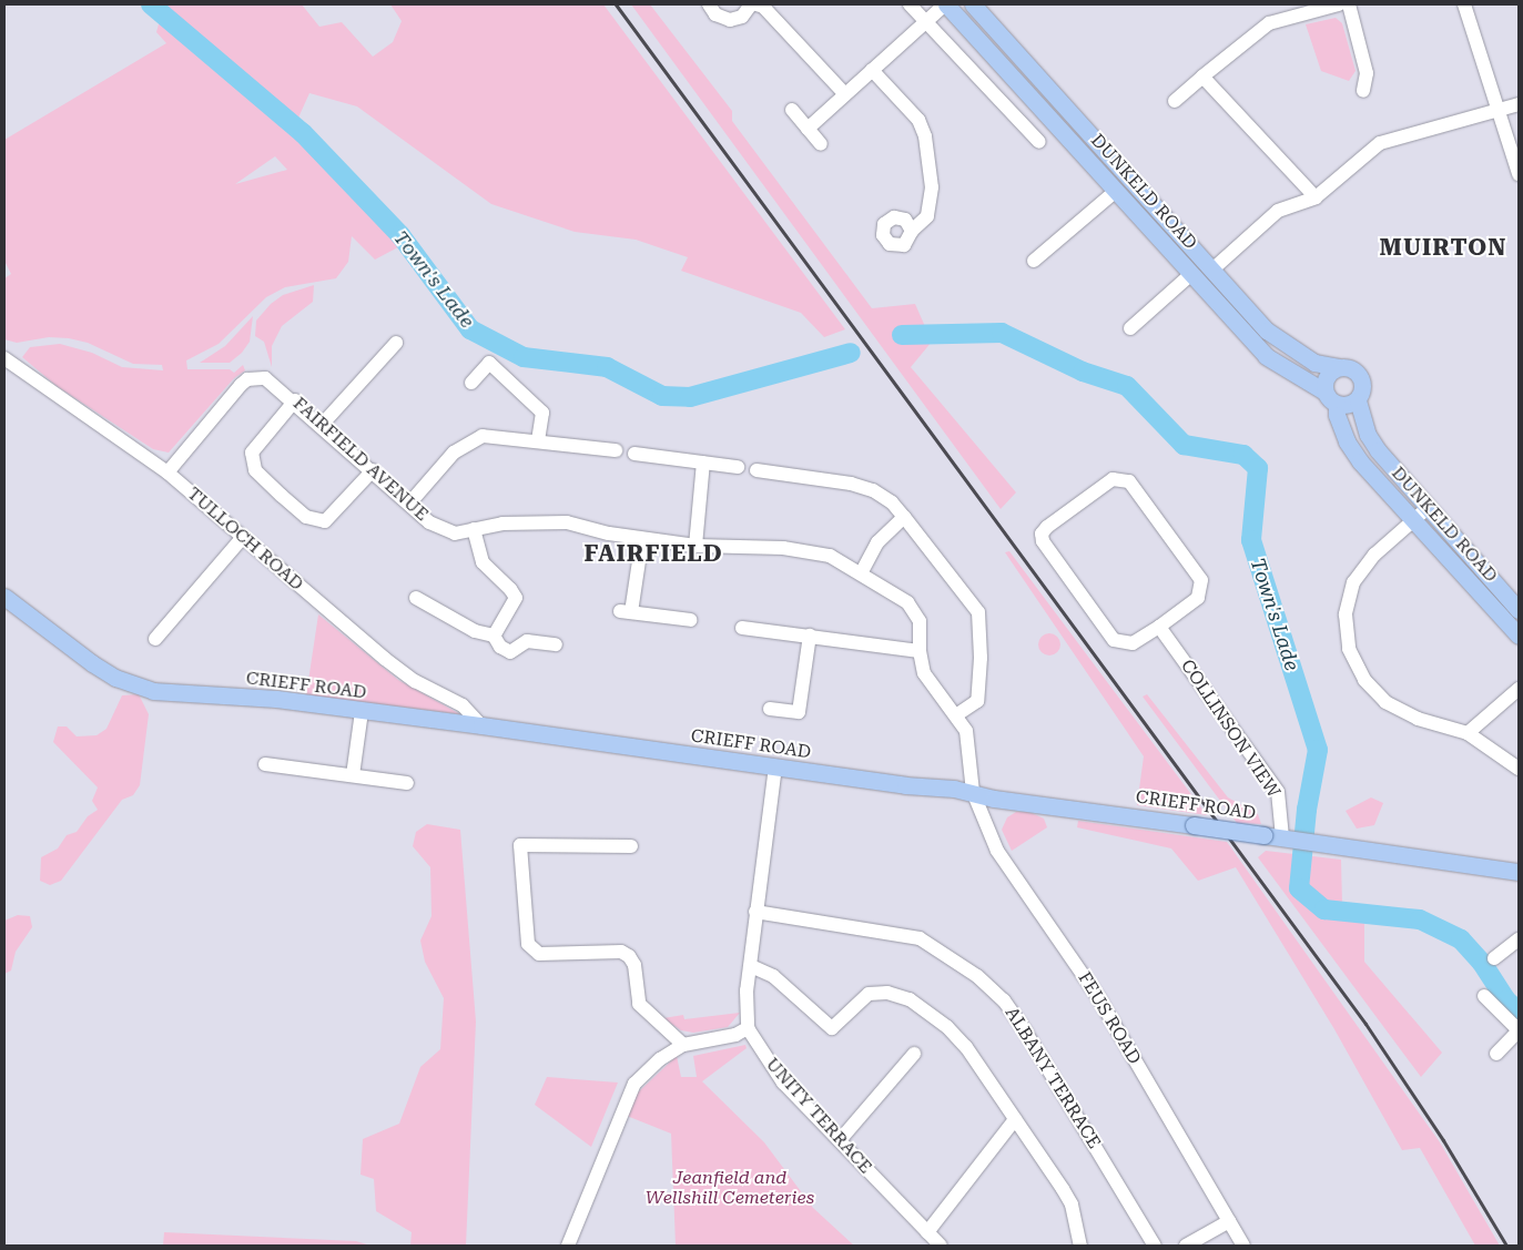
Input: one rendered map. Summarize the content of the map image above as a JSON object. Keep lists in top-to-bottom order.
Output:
{
  "streets": {
    "main road": ["DUNKELD ROAD", "CRIEFF ROAD"],
    "street": [
      "FAIRFIELD AVENUE",
      "TULLOCH ROAD",
      "COLLINSON VIEW",
      "FEUS ROAD",
      "ALBANY TERRACE",
      "UNITY TERRACE"
    ]
  },
  "crossings": [
    ["FAIRFIELD AVENUE", "TULLOCH ROAD"],
    ["FAIRFIELD AVENUE", "CRIEFF ROAD"],
    ["FAIRFIELD AVENUE", "FEUS ROAD"],
    ["TULLOCH ROAD", "CRIEFF ROAD"],
    ["CRIEFF ROAD", "COLLINSON VIEW"],
    ["CRIEFF ROAD", "FEUS ROAD"]
  ],
  "districts": ["MUIRTON", "FAIRFIELD"],
  "water": ["Town's Lade"],
  "parks": ["Jeanfield and Wellshill Cemeteries"]
}
